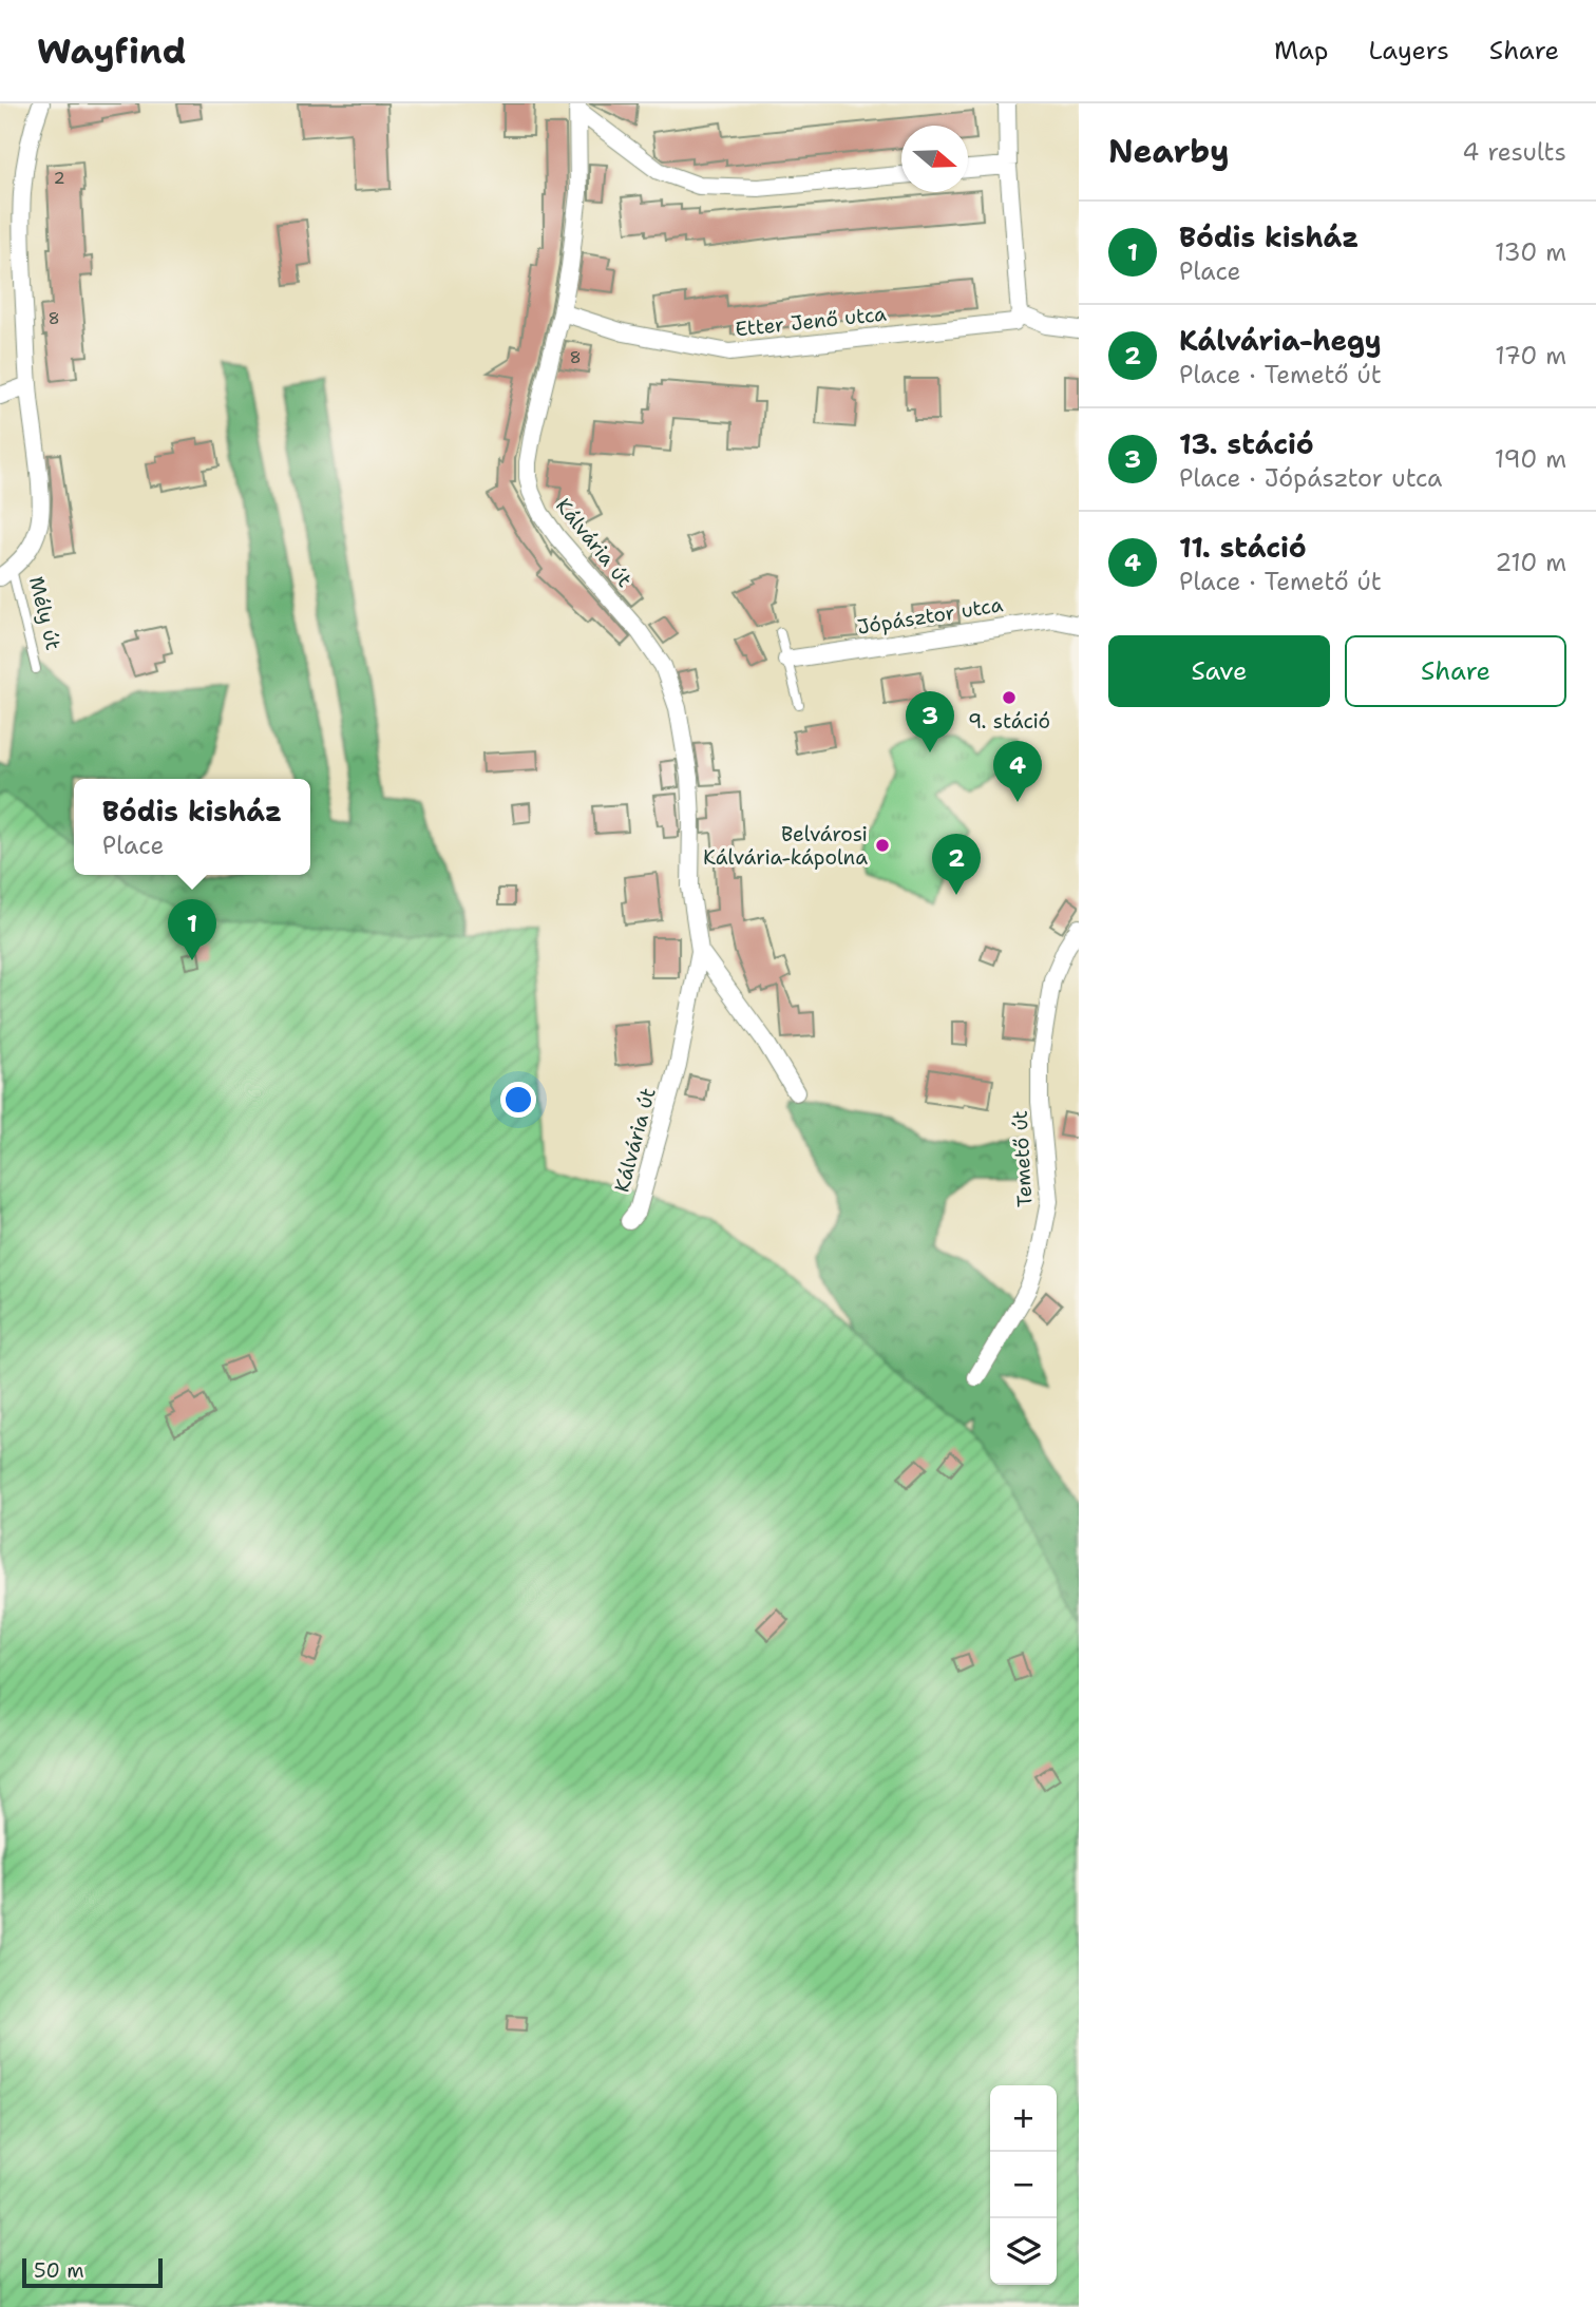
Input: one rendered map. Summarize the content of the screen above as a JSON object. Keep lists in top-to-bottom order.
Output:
{
  "streets": {
    "street": [
      "Etter Jenő utca",
      "Kálvária út",
      "Mély út",
      "Jópásztor utca",
      "Temető út"
    ]
  },
  "crossings": [
    ["Etter Jenő utca", "Kálvária út"]
  ],
  "places": ["9. stáció", "Belvárosi Kálvária-kápolna"],
  "house_numbers": ["2", "8", "8"],
  "scale_bar": "50 m",
  "north": "right",
  "page": {
    "header": "Wayfind",
    "nav": ["Map", "Layers", "Share"],
    "heading": ["Nearby", "4 results"],
    "list": [
      {
        "mark": "1",
        "name": "Bódis kisház",
        "note": "Place",
        "value": "130 m"
      },
      {
        "mark": "2",
        "name": "Kálvária-hegy",
        "note": "Place · Temető út",
        "value": "170 m"
      },
      {
        "mark": "3",
        "name": "13. stáció",
        "note": "Place · Jópásztor utca",
        "value": "190 m"
      },
      {
        "mark": "4",
        "name": "11. stáció",
        "note": "Place · Temető út",
        "value": "210 m"
      }
    ],
    "buttons": ["Save", "Share"],
    "pins": [
      "3",
      "4",
      "2",
      "1"
    ],
    "popup": ["Bódis kisház", "Place"],
    "map_buttons": ["+", "−"],
    "scale": "50 m"
  }
}
